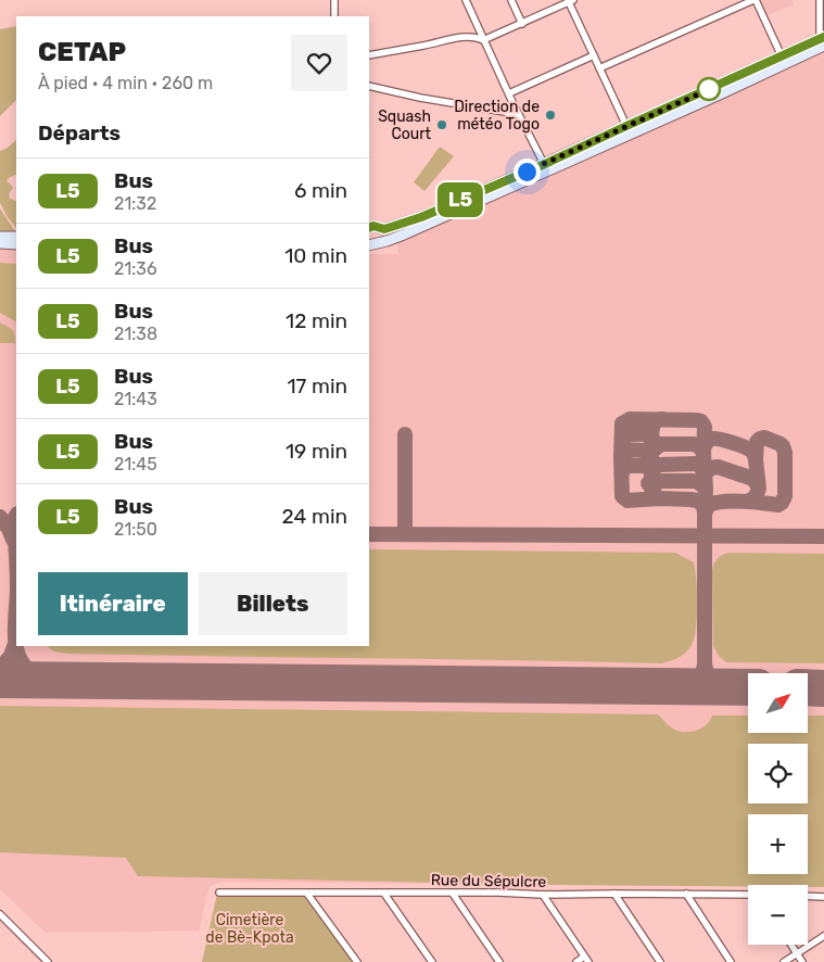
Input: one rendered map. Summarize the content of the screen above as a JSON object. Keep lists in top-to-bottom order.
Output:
{
  "streets": {
    "street": ["Rue du Sépulcre"]
  },
  "parks": ["Cimetière de Bè-Kpota"],
  "places": ["Direction de météo Togo", "Squash Court"],
  "lines": ["bus line L5"],
  "north": "top right",
  "page": {
    "on_map": "L5",
    "heading": [
      ["CETAP", "À pied · 4 min · 260 m"],
      "Départs"
    ],
    "list": [
      {
        "mark": "L5",
        "name": "Bus",
        "note": "21:32",
        "value": "6 min"
      },
      {
        "mark": "L5",
        "name": "Bus",
        "note": "21:36",
        "value": "10 min"
      },
      {
        "mark": "L5",
        "name": "Bus",
        "note": "21:38",
        "value": "12 min"
      },
      {
        "mark": "L5",
        "name": "Bus",
        "note": "21:43",
        "value": "17 min"
      },
      {
        "mark": "L5",
        "name": "Bus",
        "note": "21:45",
        "value": "19 min"
      },
      {
        "mark": "L5",
        "name": "Bus",
        "note": "21:50",
        "value": "24 min"
      }
    ],
    "buttons": ["Itinéraire", "Billets"],
    "map_buttons": ["+", "−"]
  }
}
